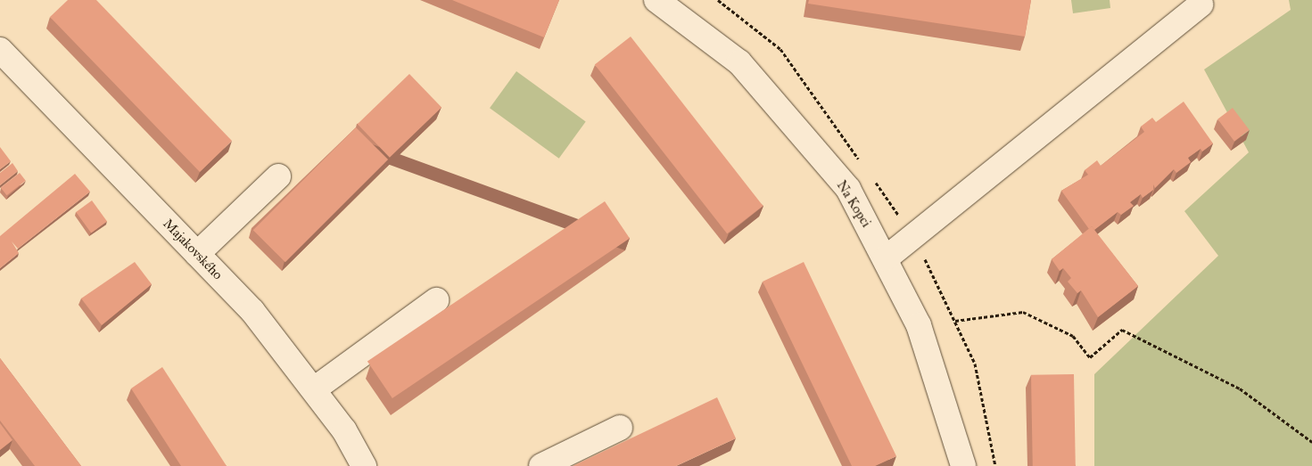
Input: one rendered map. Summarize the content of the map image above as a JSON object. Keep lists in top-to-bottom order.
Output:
{
  "streets": {
    "street": ["Na Kopci", "Majakovského"]
  }
}
